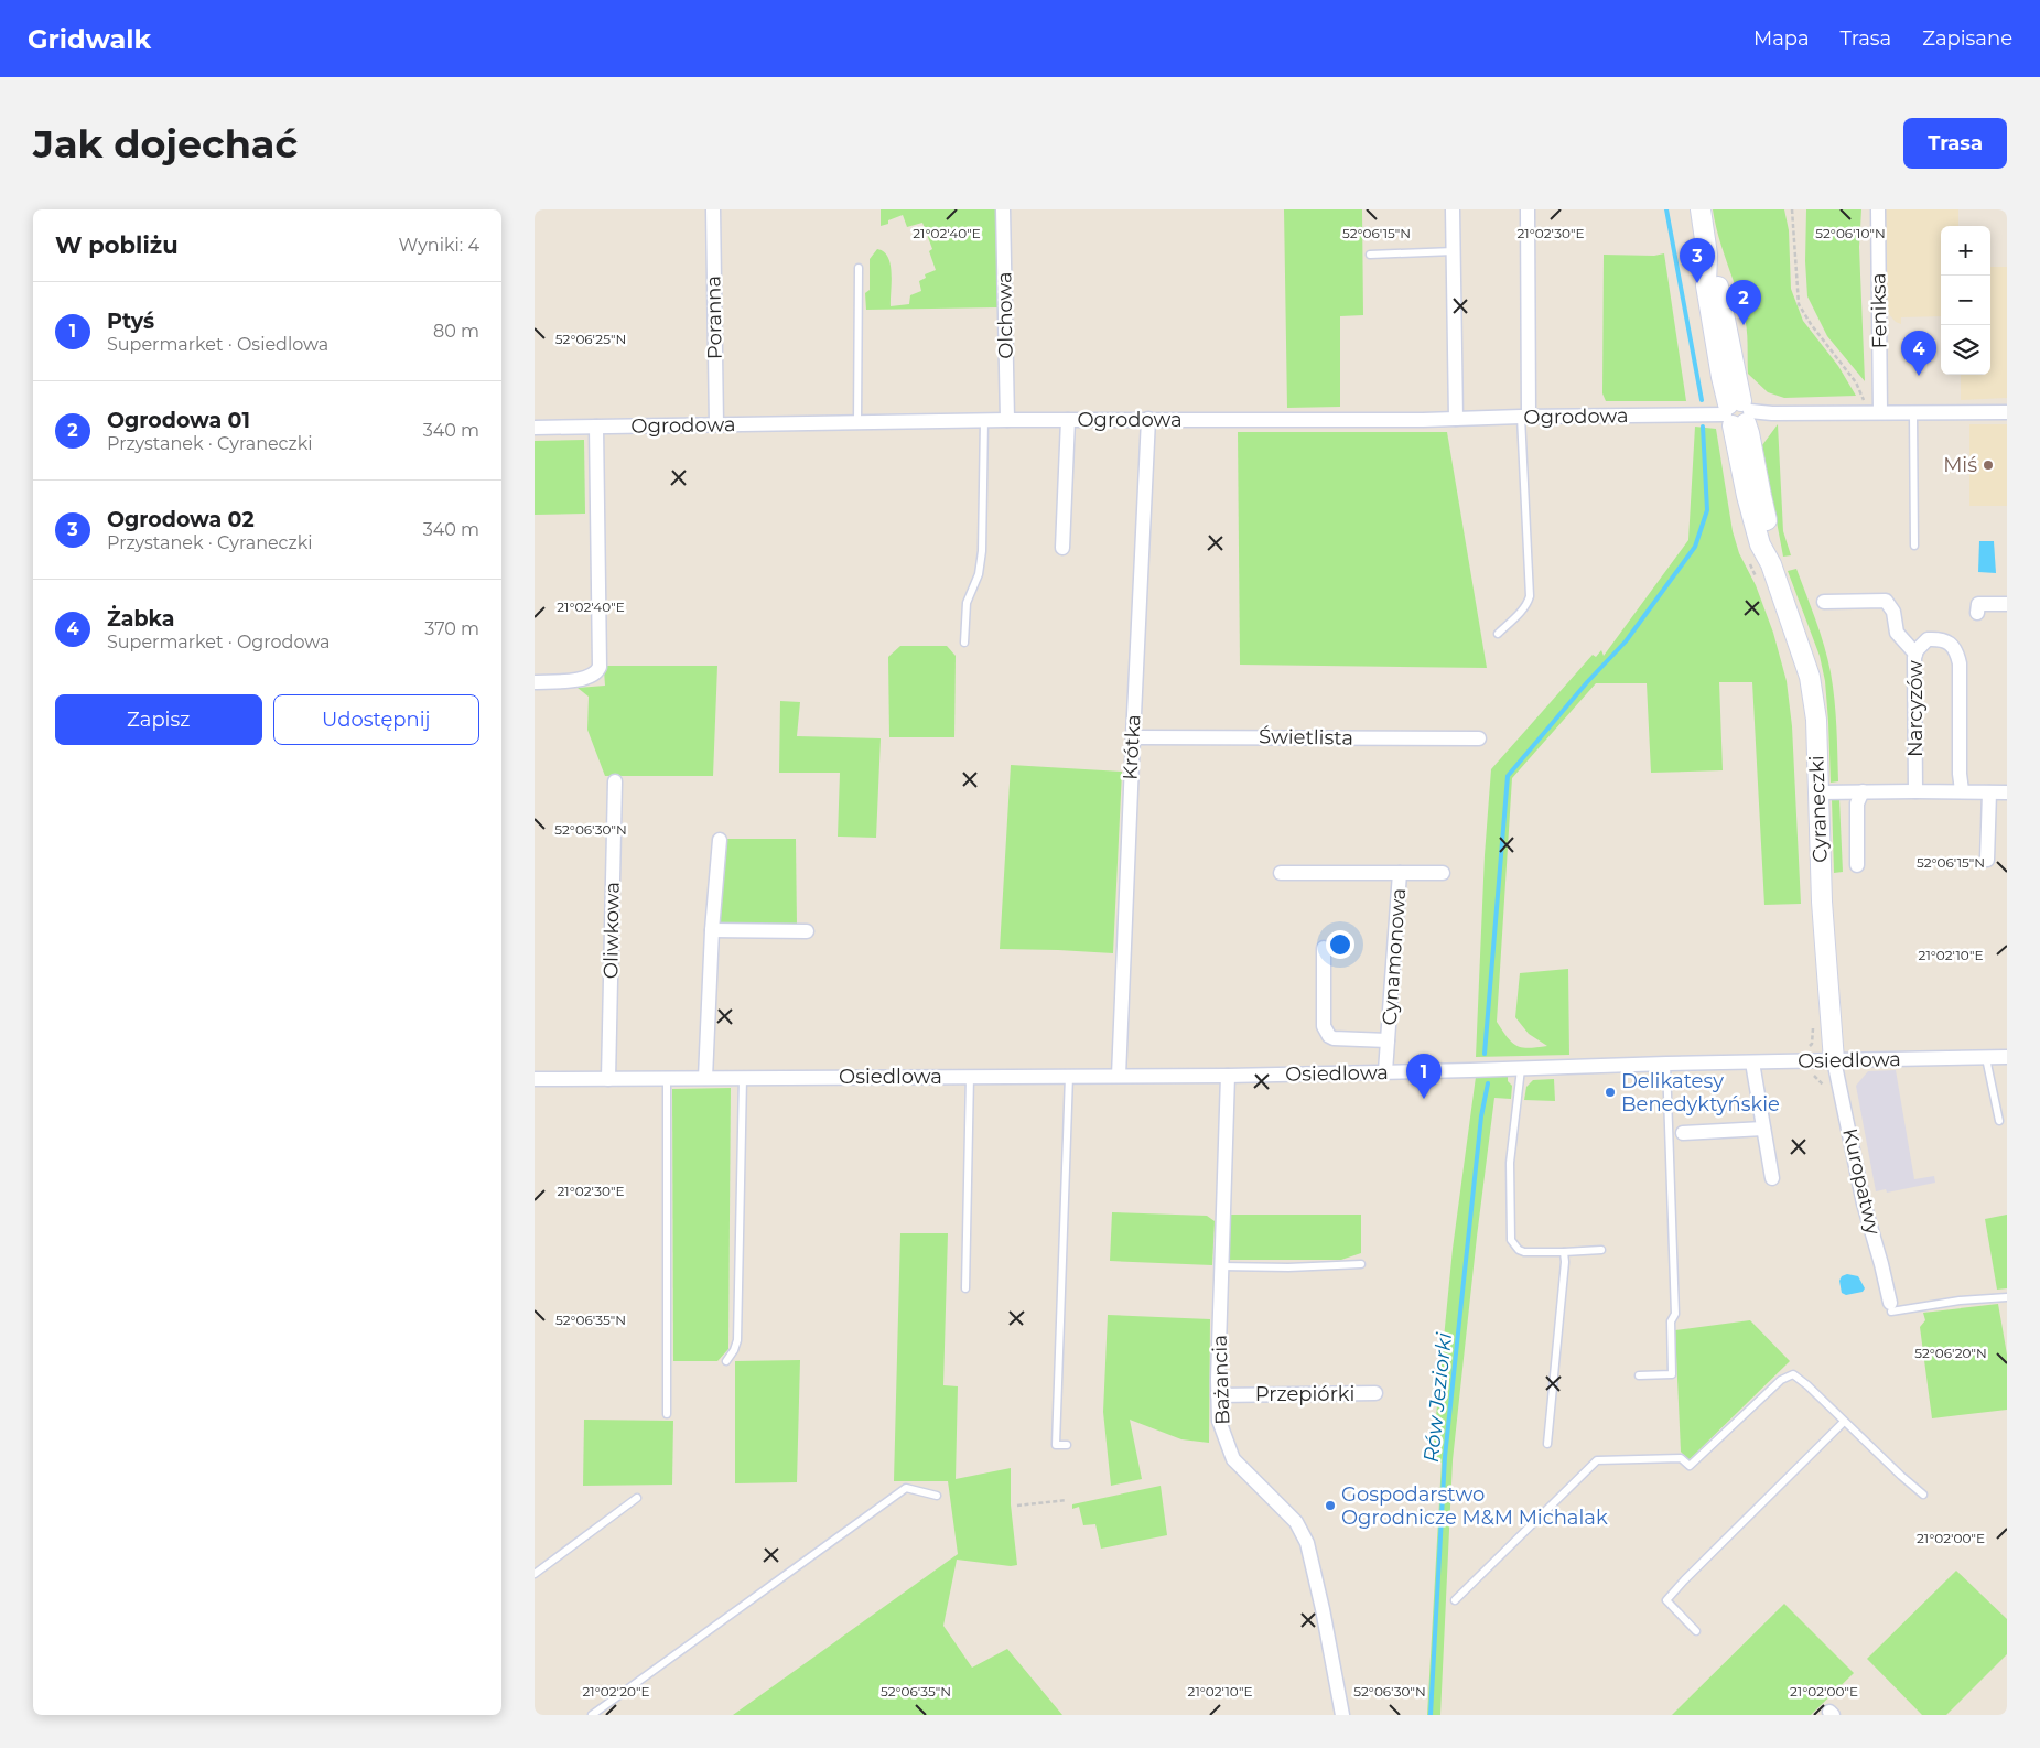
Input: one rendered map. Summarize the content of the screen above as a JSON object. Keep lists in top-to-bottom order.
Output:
{
  "streets": {
    "street": [
      "Feniksa",
      "Olchowa",
      "Poranna",
      "Ogrodowa",
      "Narcyzów",
      "Świetlista",
      "Krótka",
      "Cyraneczki",
      "Oliwkowa",
      "Cynamonowa",
      "Osiedlowa",
      "Kuropatwy",
      "Bażancia",
      "Przepiórki"
    ]
  },
  "crossings": [
    ["Feniksa", "Ogrodowa"],
    ["Olchowa", "Ogrodowa"],
    ["Poranna", "Ogrodowa"],
    ["Ogrodowa", "Krótka"],
    ["Ogrodowa", "Cyraneczki"],
    ["Świetlista", "Krótka"],
    ["Krótka", "Osiedlowa"],
    ["Cyraneczki", "Osiedlowa"],
    ["Cyraneczki", "Kuropatwy"],
    ["Oliwkowa", "Osiedlowa"],
    ["Cynamonowa", "Osiedlowa"],
    ["Osiedlowa", "Kuropatwy"],
    ["Osiedlowa", "Bażancia"],
    ["Bażancia", "Przepiórki"]
  ],
  "water": ["Rów Jeziorki"],
  "places": ["Miś", "Delikatesy Benedyktyńskie", "Gospodarstwo Ogrodnicze M&M Michalak"],
  "page": {
    "header": "Gridwalk",
    "nav": ["Mapa", "Trasa", "Zapisane"],
    "buttons": [
      "Trasa",
      ["Zapisz", "Udostępnij"]
    ],
    "title": "Jak dojechać",
    "heading": ["W pobliżu", "Wyniki: 4"],
    "map_buttons": ["+", "−"],
    "pins": [
      "3",
      "2",
      "4",
      "1"
    ],
    "list": [
      {
        "mark": "1",
        "name": "Ptyś",
        "note": "Supermarket · Osiedlowa",
        "value": "80 m"
      },
      {
        "mark": "2",
        "name": "Ogrodowa 01",
        "note": "Przystanek · Cyraneczki",
        "value": "340 m"
      },
      {
        "mark": "3",
        "name": "Ogrodowa 02",
        "note": "Przystanek · Cyraneczki",
        "value": "340 m"
      },
      {
        "mark": "4",
        "name": "Żabka",
        "note": "Supermarket · Ogrodowa",
        "value": "370 m"
      }
    ]
  },
  "coordinates": [
    "21°02'40\"E",
    "21°02'30\"E",
    "52°06'15\"N",
    "52°06'10\"N",
    "52°06'25\"N",
    "52°06'30\"N",
    "21°02'10\"E",
    "52°06'35\"N",
    "52°06'20\"N",
    "21°02'00\"E",
    "21°02'20\"E"
  ]
}
